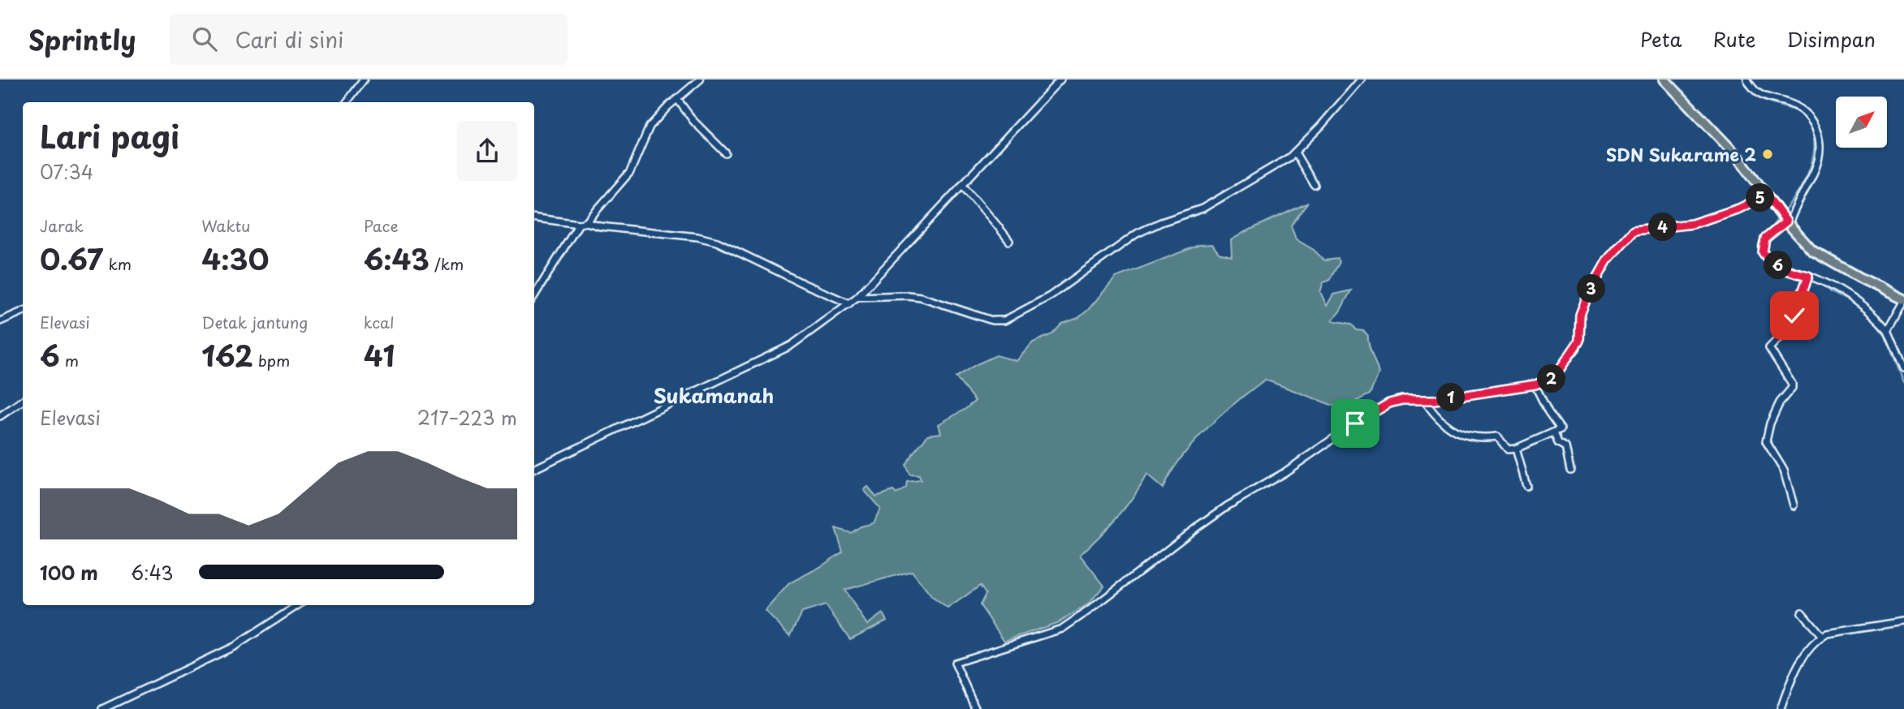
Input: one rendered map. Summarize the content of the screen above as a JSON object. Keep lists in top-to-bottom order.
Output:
{
  "districts": ["Sukamanah"],
  "places": ["SDN Sukarame 2"],
  "north": "top right",
  "page": {
    "header": "Sprintly",
    "search": "Cari di sini",
    "nav": ["Peta", "Rute", "Disimpan"],
    "heading": ["Lari pagi", "07:34"],
    "pins": [
      "5",
      "4",
      "6",
      "3",
      "2",
      "1"
    ],
    "stats": [
      ["Jarak", "0.67 km"],
      ["Waktu", "4:30"],
      ["Pace", "6:43 /km"],
      ["Elevasi", "6 m"],
      ["Detak jantung", "162 bpm"],
      ["kcal", "41"]
    ],
    "chart": ["Elevasi", "217–223 m"],
    "list": [
      {
        "name": "100 m",
        "note": "6:43"
      }
    ]
  }
}
